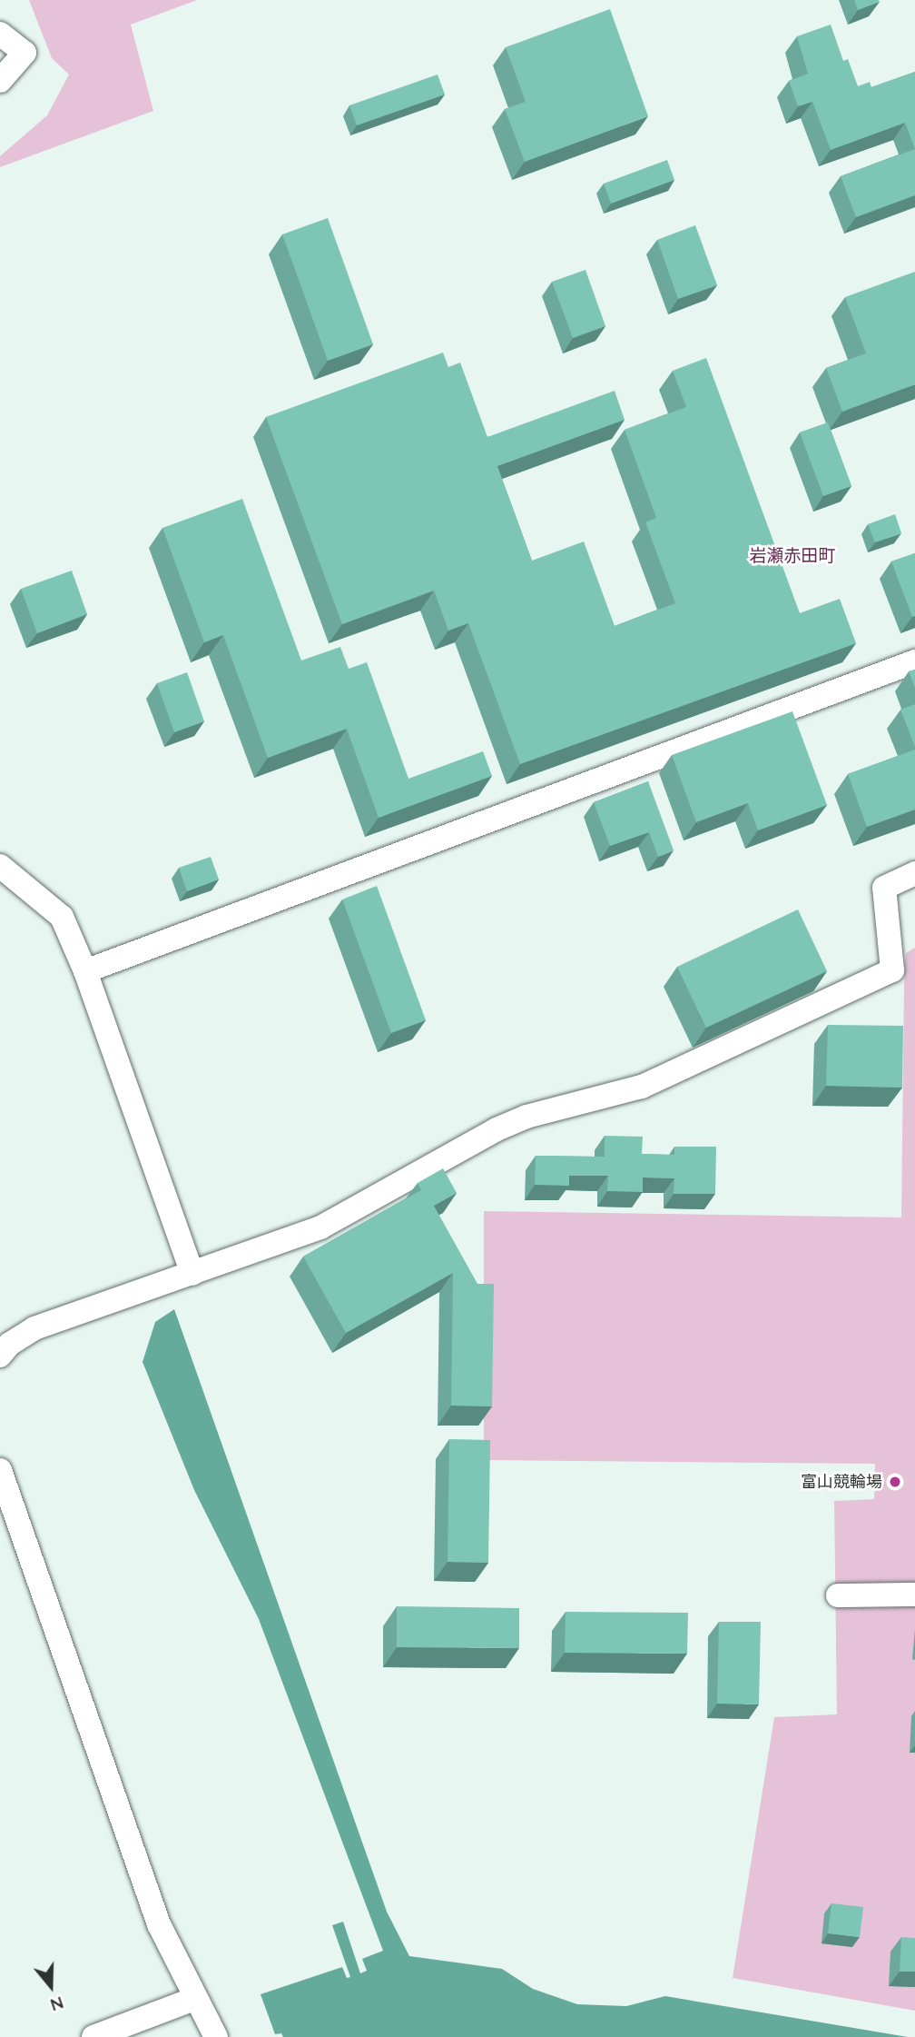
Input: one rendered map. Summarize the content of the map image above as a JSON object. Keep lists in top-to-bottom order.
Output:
{
  "districts": ["岩瀬赤田町"],
  "places": ["富山競輪場"],
  "north": "bottom"
}
